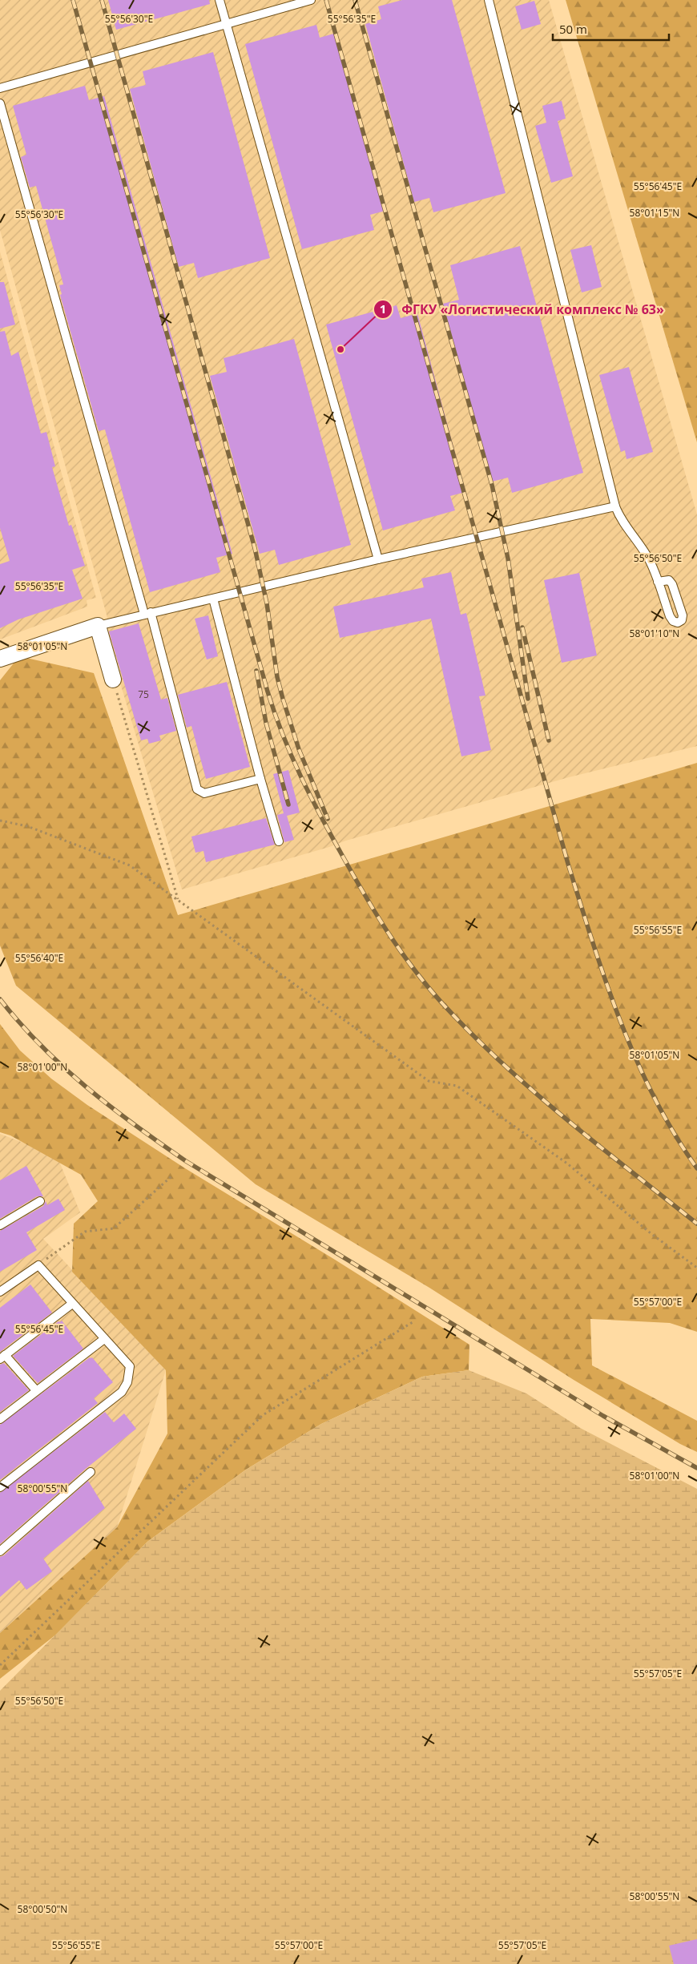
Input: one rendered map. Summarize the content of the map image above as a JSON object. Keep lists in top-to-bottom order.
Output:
{
  "places": ["ФГКУ «Логистический комплекс № 63»"],
  "house_numbers": ["75"],
  "scale_bar": "50 m",
  "coordinates": [
    "55°56'30\"E",
    "55°56'35\"E",
    "55°56'45\"E",
    "58°01'15\"N",
    "55°56'50\"E",
    "58°01'10\"N",
    "58°01'05\"N",
    "55°56'55\"E",
    "55°56'40\"E",
    "58°01'00\"N",
    "55°57'00\"E",
    "58°00'55\"N",
    "55°57'05\"E",
    "58°00'50\"N"
  ]
}
